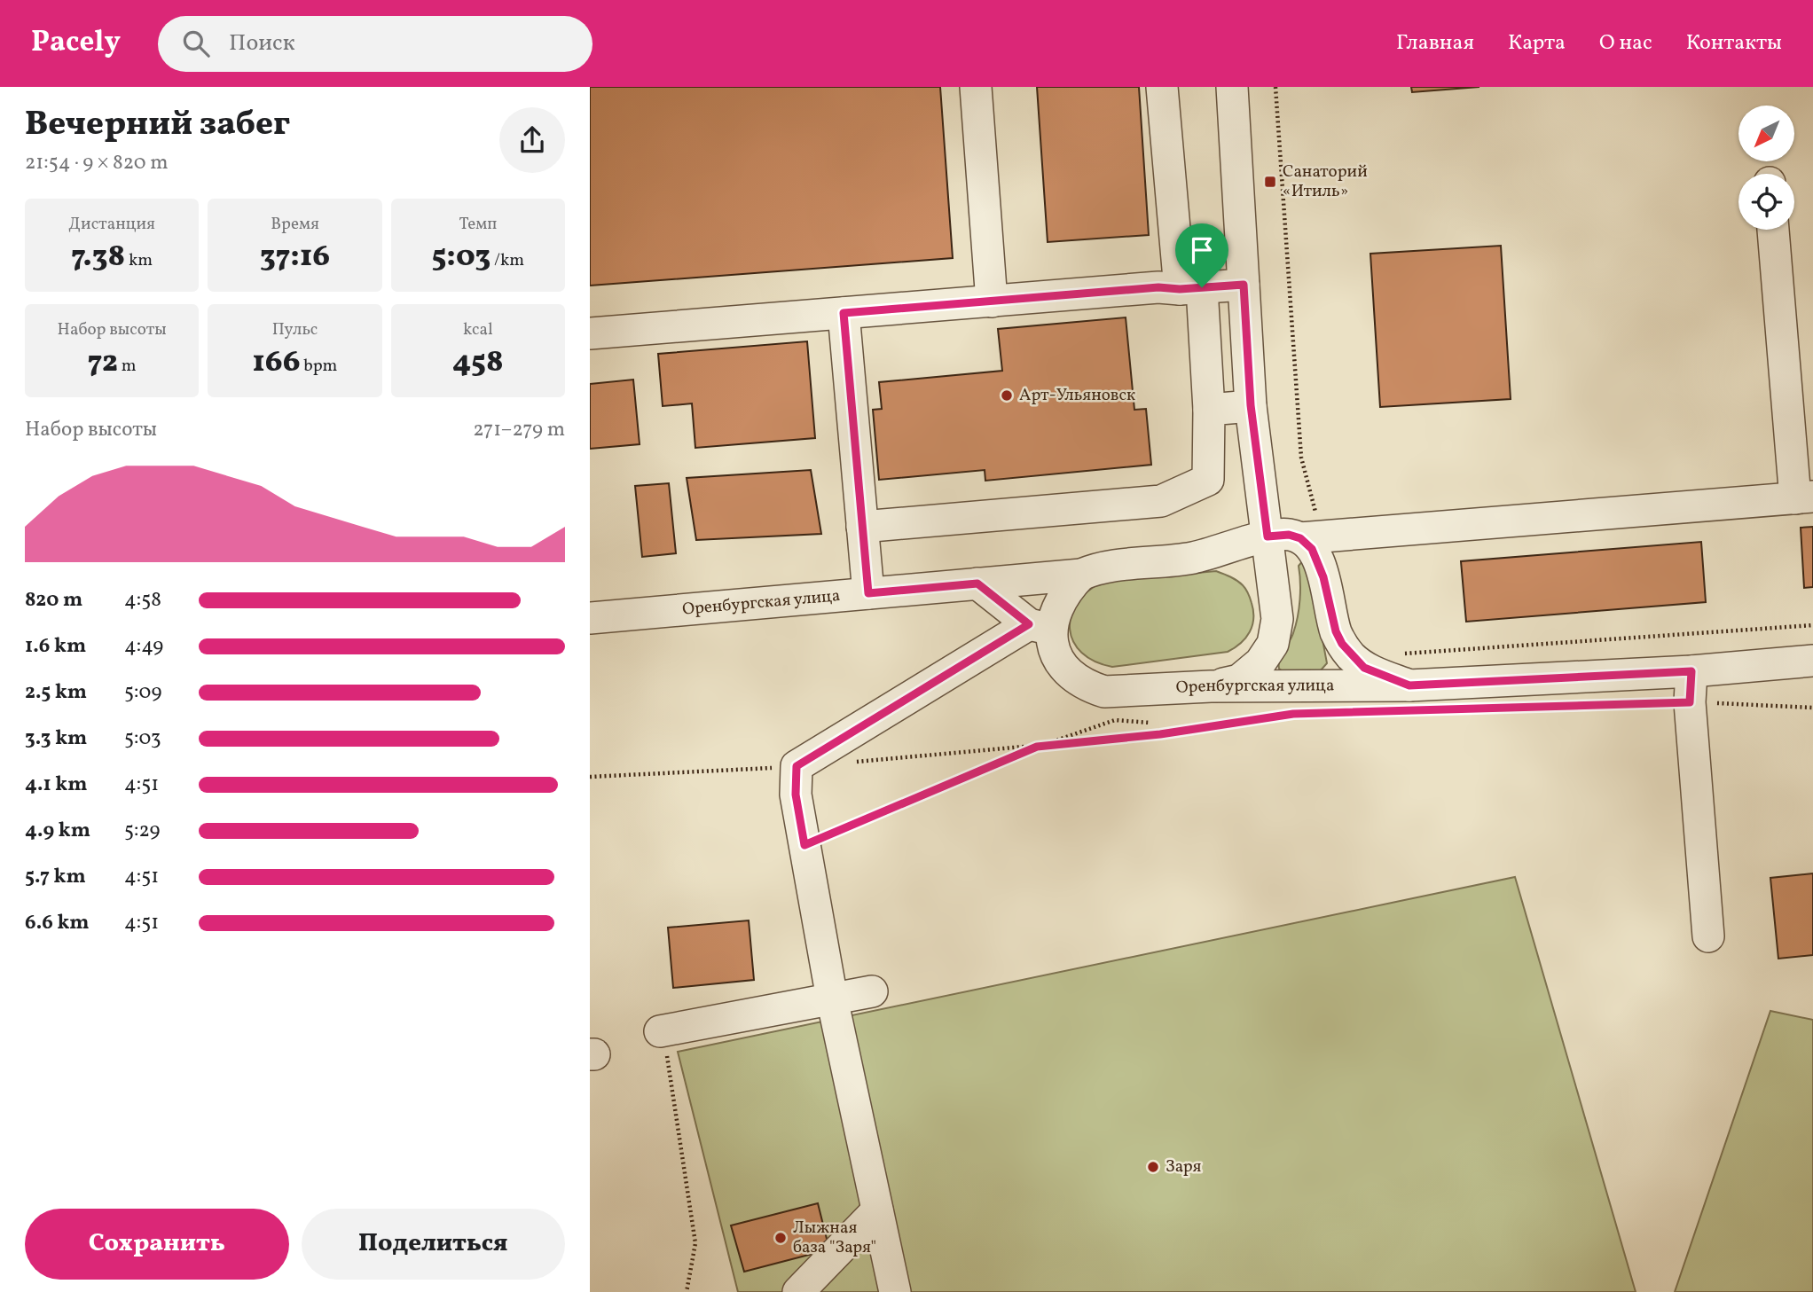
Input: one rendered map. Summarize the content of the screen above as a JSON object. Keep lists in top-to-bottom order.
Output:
{
  "streets": {
    "street": ["Оренбургская улица"]
  },
  "places": {
    "transit": ["Санаторий «Итиль»"],
    "other": ["Арт-Ульяновск", "Заря", "Лыжная база \"Заря\""]
  },
  "north": "bottom left",
  "page": {
    "header": "Pacely",
    "search": "Поиск",
    "nav": [
      "Главная",
      "Карта",
      "О нас",
      "Контакты"
    ],
    "heading": ["Вечерний забег", "21:54 · 9 × 820 m"],
    "stats": [
      ["Дистанция", "7.38 km"],
      ["Время", "37:16"],
      ["Темп", "5:03 /km"],
      ["Набор высоты", "72 m"],
      ["Пульс", "166 bpm"],
      ["kcal", "458"]
    ],
    "chart": ["Набор высоты", "271–279 m"],
    "list": [
      {
        "name": "820 m",
        "note": "4:58"
      },
      {
        "name": "1.6 km",
        "note": "4:49"
      },
      {
        "name": "2.5 km",
        "note": "5:09"
      },
      {
        "name": "3.3 km",
        "note": "5:03"
      },
      {
        "name": "4.1 km",
        "note": "4:51"
      },
      {
        "name": "4.9 km",
        "note": "5:29"
      },
      {
        "name": "5.7 km",
        "note": "4:51"
      },
      {
        "name": "6.6 km",
        "note": "4:51"
      }
    ],
    "buttons": ["Сохранить", "Поделиться"]
  }
}
